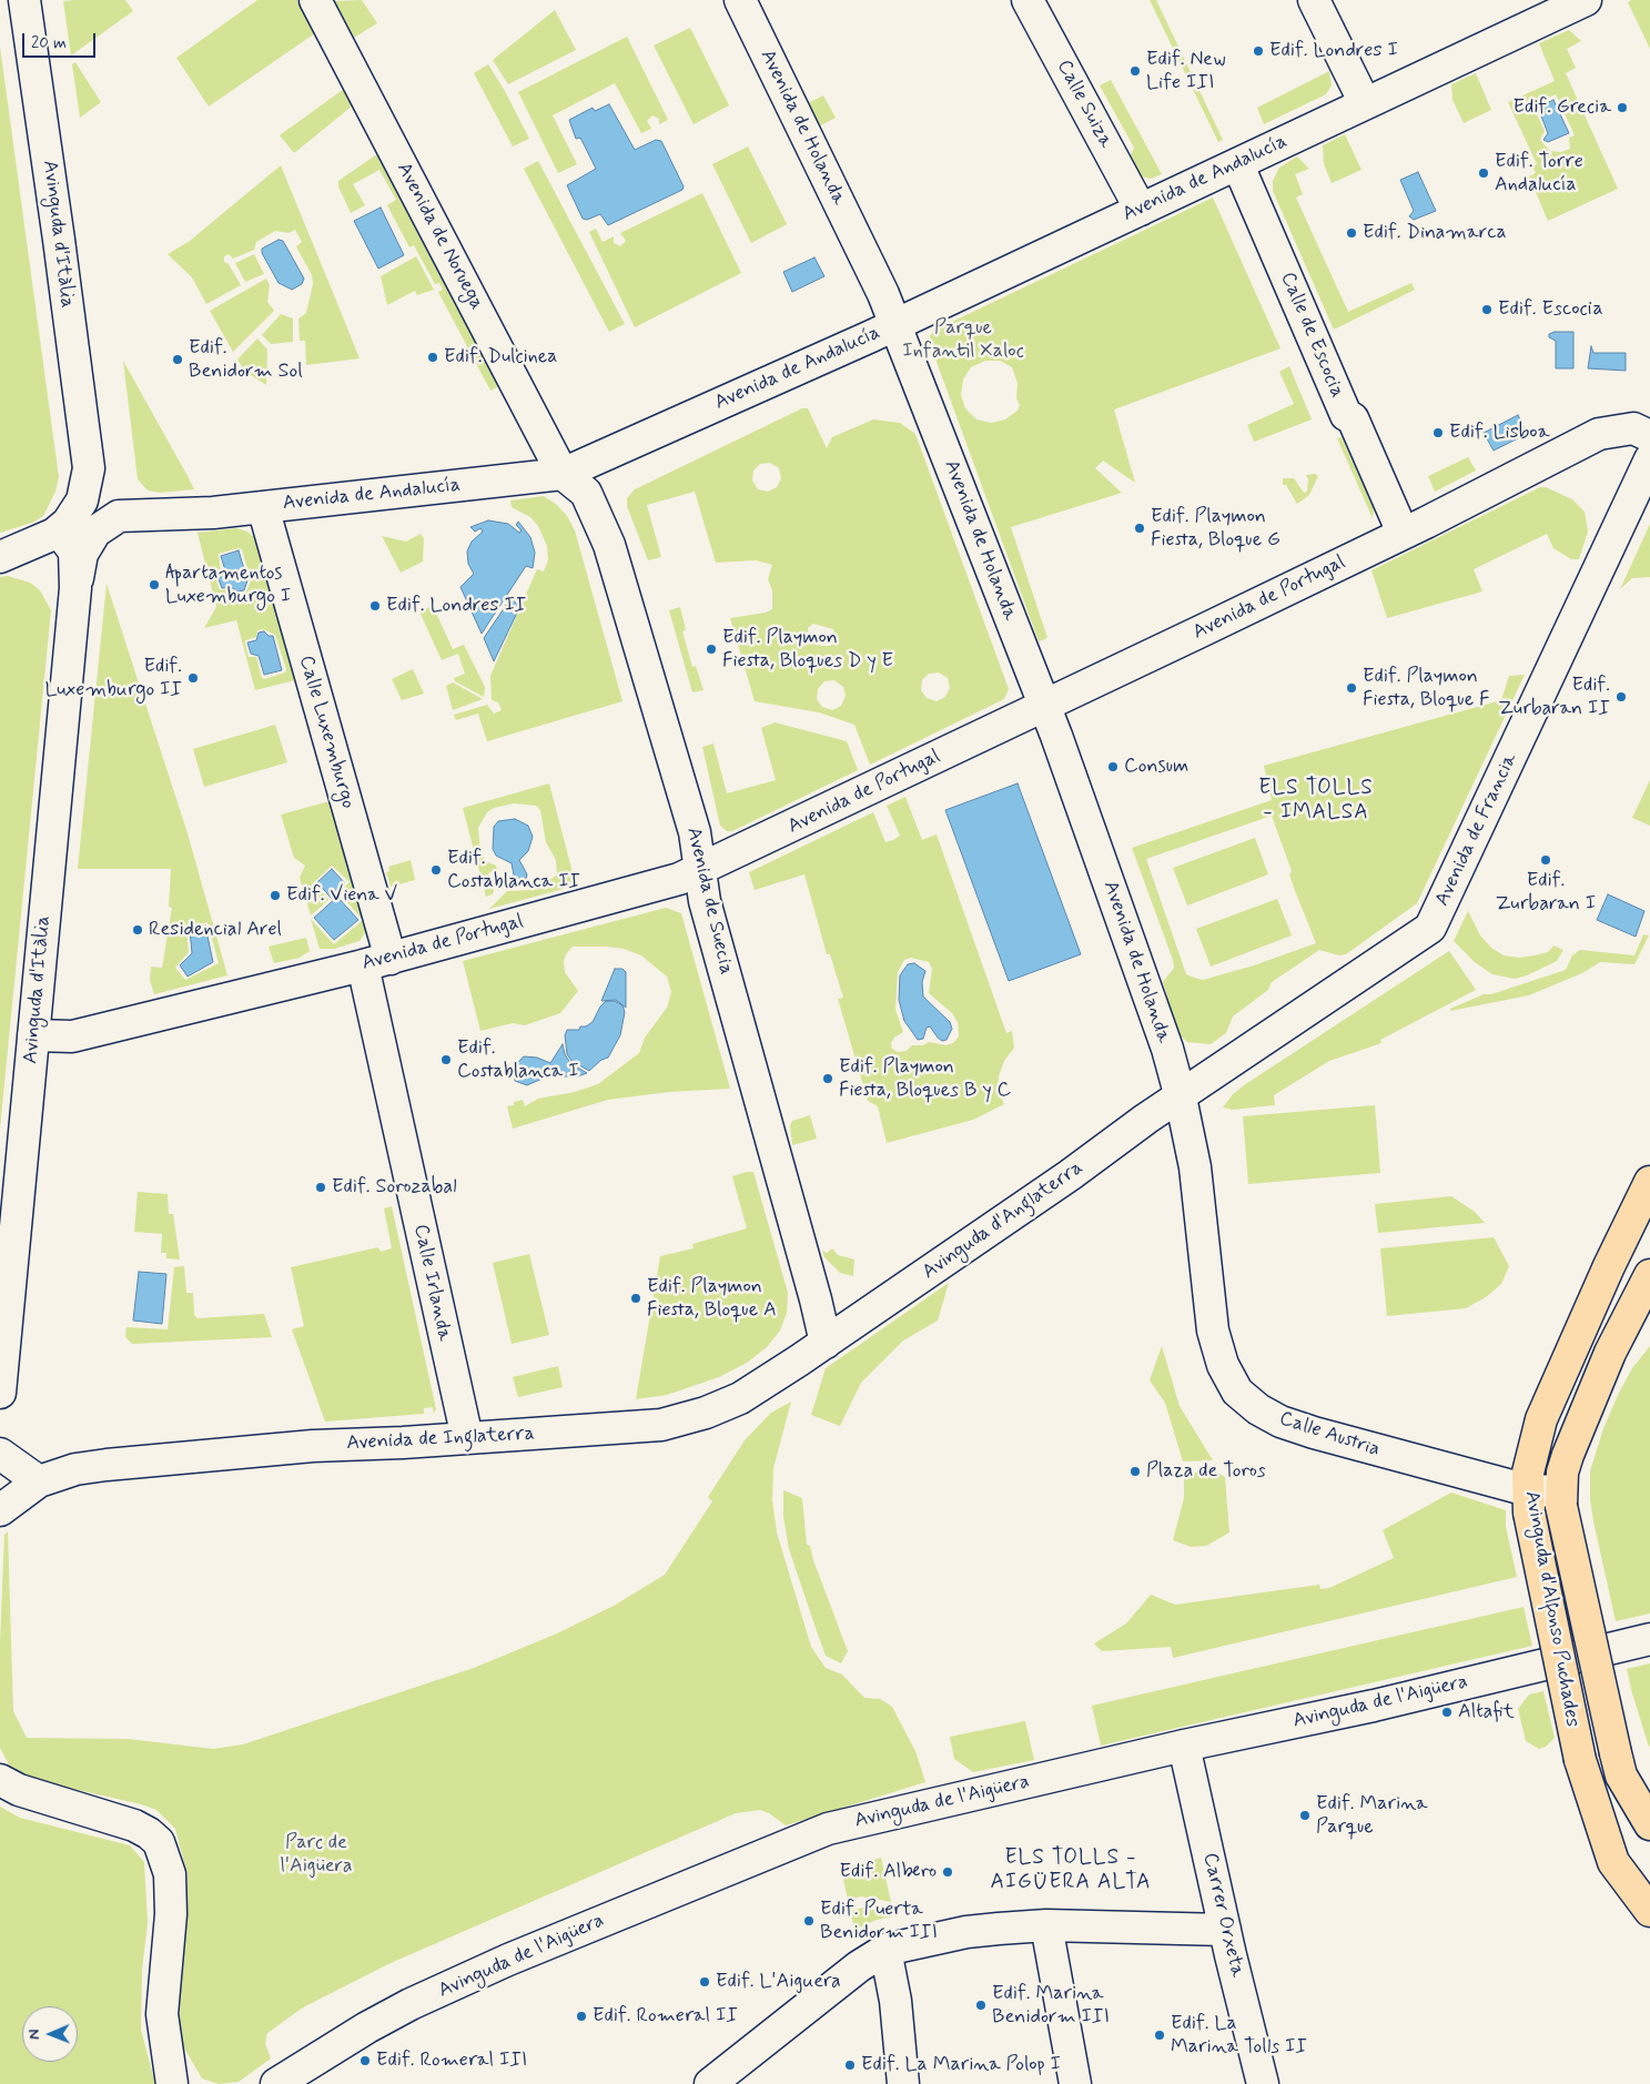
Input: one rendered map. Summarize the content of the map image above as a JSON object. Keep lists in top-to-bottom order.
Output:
{
  "streets": {
    "main road": ["Avinguda d'Alfonso Puchades"],
    "street": [
      "Calle Suiza",
      "Avenida de Holanda",
      "Avenida de Andalucía",
      "Avinguda d'Itàlia",
      "Avenida de Noruega",
      "Calle de Escocia",
      "Avenida de Portugal",
      "Calle Luxemburgo",
      "Avenida de Francia",
      "Avenida de Suecia",
      "Avinguda d'Anglaterra",
      "Calle Irlanda",
      "Calle Austria",
      "Avenida de Inglaterra",
      "Avinguda de l'Aigüera",
      "Carrer Orxeta"
    ]
  },
  "crossings": [
    ["Calle Suiza", "Avenida de Andalucía"],
    ["Avenida de Holanda", "Avenida de Andalucía"],
    ["Avenida de Holanda", "Avenida de Portugal"],
    ["Avenida de Holanda", "Avenida de Francia"],
    ["Avenida de Holanda", "Avinguda d'Anglaterra"],
    ["Avenida de Holanda", "Calle Austria"],
    ["Avenida de Andalucía", "Avenida de Noruega"],
    ["Avenida de Andalucía", "Calle de Escocia"],
    ["Avenida de Andalucía", "Calle Luxemburgo"],
    ["Avenida de Andalucía", "Avenida de Suecia"],
    ["Avinguda d'Itàlia", "Avenida de Portugal"],
    ["Avenida de Noruega", "Avenida de Suecia"],
    ["Calle de Escocia", "Avenida de Portugal"],
    ["Avenida de Portugal", "Calle Luxemburgo"],
    ["Avenida de Portugal", "Avenida de Suecia"],
    ["Avenida de Portugal", "Calle Irlanda"],
    ["Calle Luxemburgo", "Calle Irlanda"],
    ["Avenida de Francia", "Avinguda d'Anglaterra"],
    ["Avenida de Francia", "Calle Austria"],
    ["Avenida de Suecia", "Avinguda d'Anglaterra"],
    ["Avenida de Suecia", "Avenida de Inglaterra"],
    ["Avinguda d'Anglaterra", "Calle Austria"],
    ["Avinguda d'Anglaterra", "Avenida de Inglaterra"],
    ["Calle Irlanda", "Avenida de Inglaterra"],
    ["Calle Austria", "Avinguda d'Alfonso Puchades"],
    ["Avinguda de l'Aigüera", "Carrer Orxeta"]
  ],
  "districts": ["ELS TOLLS - IMALSA", "ELS TOLLS - AIGÜERA ALTA"],
  "parks": ["Parque Infantil Xaloc", "Parc de l'Aigüera"],
  "places": [
    "Edif. Londres I",
    "Edif. New Life III",
    "Edif. Grecia",
    "Edif. Torre Andalucía",
    "Edif. Dinamarca",
    "Edif. Escocia",
    "Edif. Dulcinea",
    "Edif. Benidorm Sol",
    "Edif. Lisboa",
    "Edif. Playmon Fiesta, Bloque G",
    "Apartamentos Luxemburgo I",
    "Edif. Londres II",
    "Edif. Playmon Fiesta, Bloques D y E",
    "Edif. Luxemburgo II",
    "Edif. Playmon Fiesta, Bloque F",
    "Edif. Zurbaran II",
    "Consum",
    "Edif. Zurbaran I",
    "Edif. Costablanca II",
    "Edif. Viena V",
    "Residencial Arel",
    "Edif. Costablanca I",
    "Edif. Playmon Fiesta, Bloques B y C",
    "Edif. Sorozabal",
    "Edif. Playmon Fiesta, Bloque A",
    "Plaza de Toros",
    "Altafit",
    "Edif. Marina Parque",
    "Edif. Albero",
    "Edif. Puerta Benidorm III",
    "Edif. L'Aiguera",
    "Edif. Marina Benidorm III",
    "Edif. Romeral II",
    "Edif. La Marina Tolls II",
    "Edif. Romeral III",
    "Edif. La Marina Polop I"
  ],
  "scale_bar": "20 m",
  "north": "left"
}
